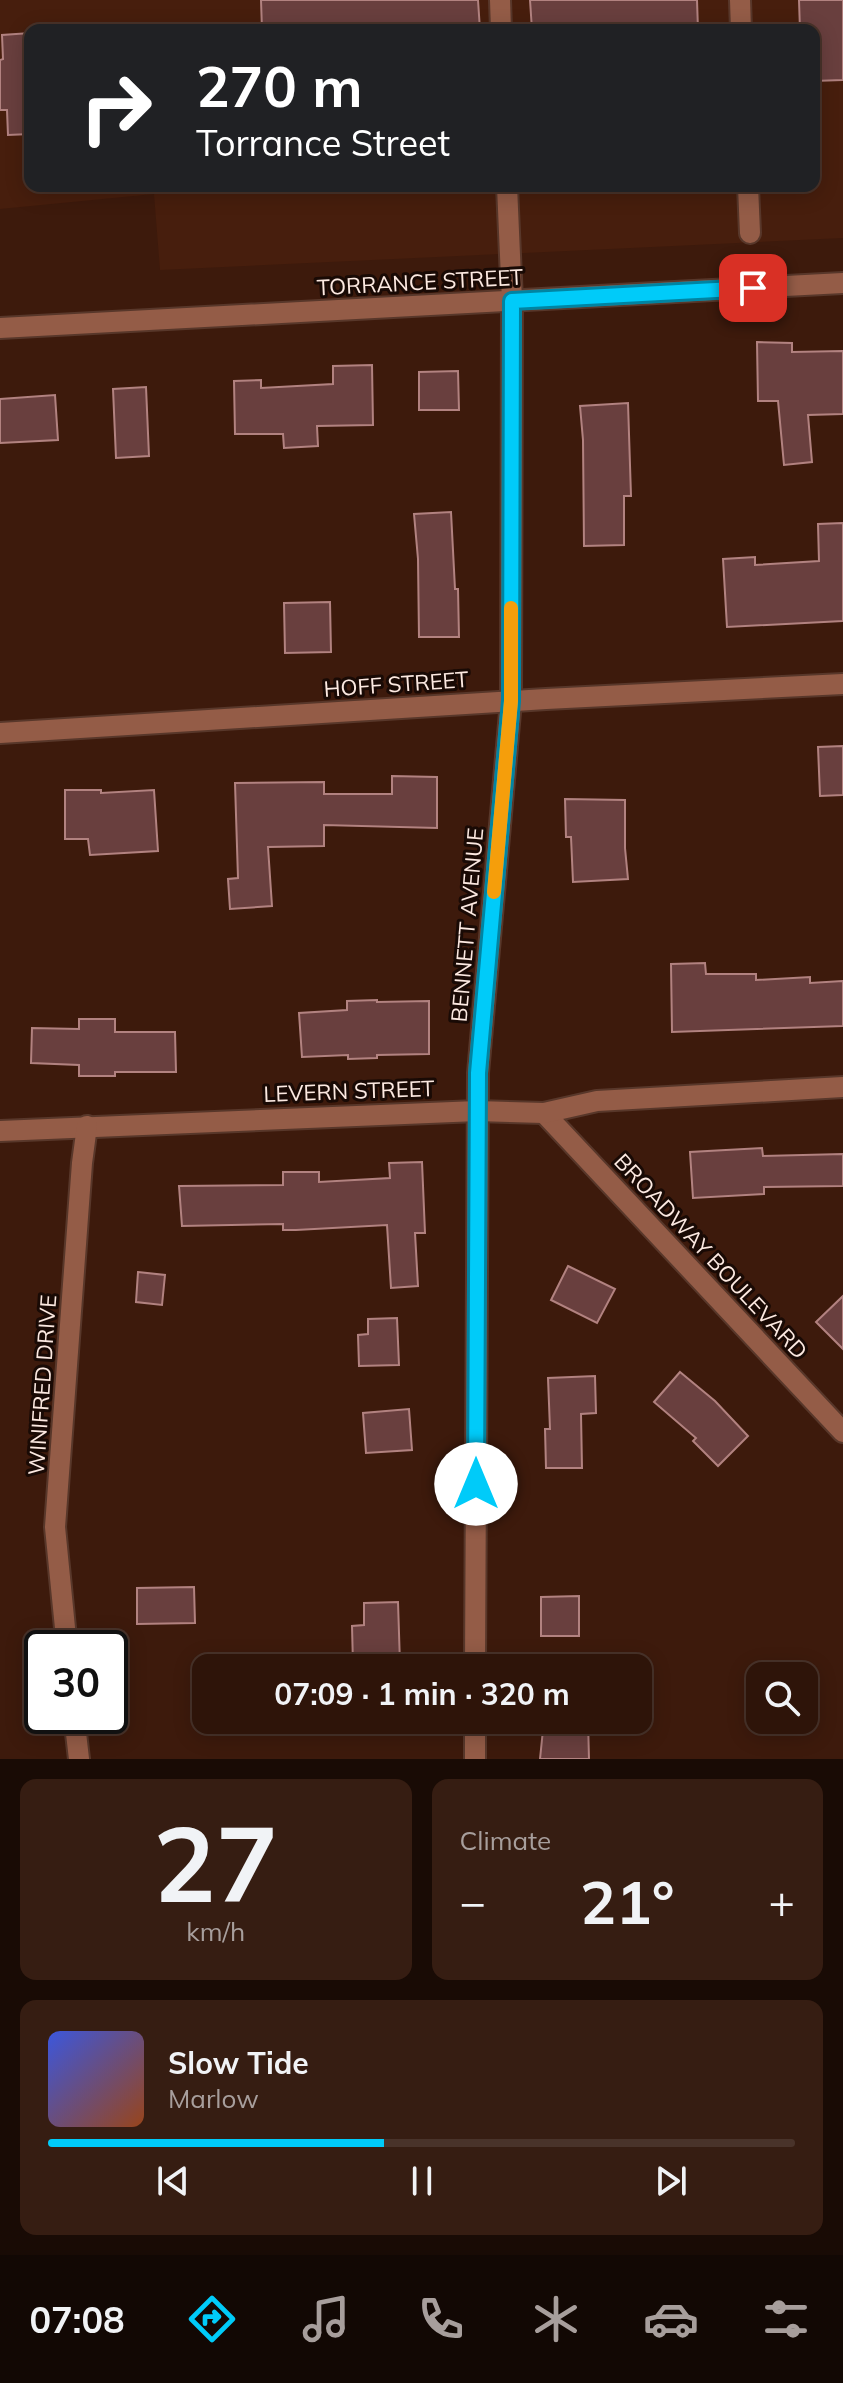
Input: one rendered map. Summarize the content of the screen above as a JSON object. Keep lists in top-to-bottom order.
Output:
{
  "streets": {
    "street": [
      "TORRANCE STREET",
      "HOFF STREET",
      "BENNETT AVENUE",
      "LEVERN STREET",
      "BROADWAY BOULEVARD",
      "WINIFRED DRIVE"
    ]
  },
  "crossings": [
    ["TORRANCE STREET", "BENNETT AVENUE"],
    ["HOFF STREET", "BENNETT AVENUE"],
    ["BENNETT AVENUE", "LEVERN STREET"],
    ["LEVERN STREET", "BROADWAY BOULEVARD"],
    ["LEVERN STREET", "WINIFRED DRIVE"]
  ],
  "page": {
    "turn": ["270 m", "Torrance Street"],
    "limit": "30",
    "trip": "07:09 · 1 min · 320 m",
    "tile": [
      ["27", "km/h"],
      "Climate"
    ],
    "heat": ["−", "21°", "+"],
    "song": ["Slow Tide", "Marlow"],
    "tabs": "07:08"
  }
}
